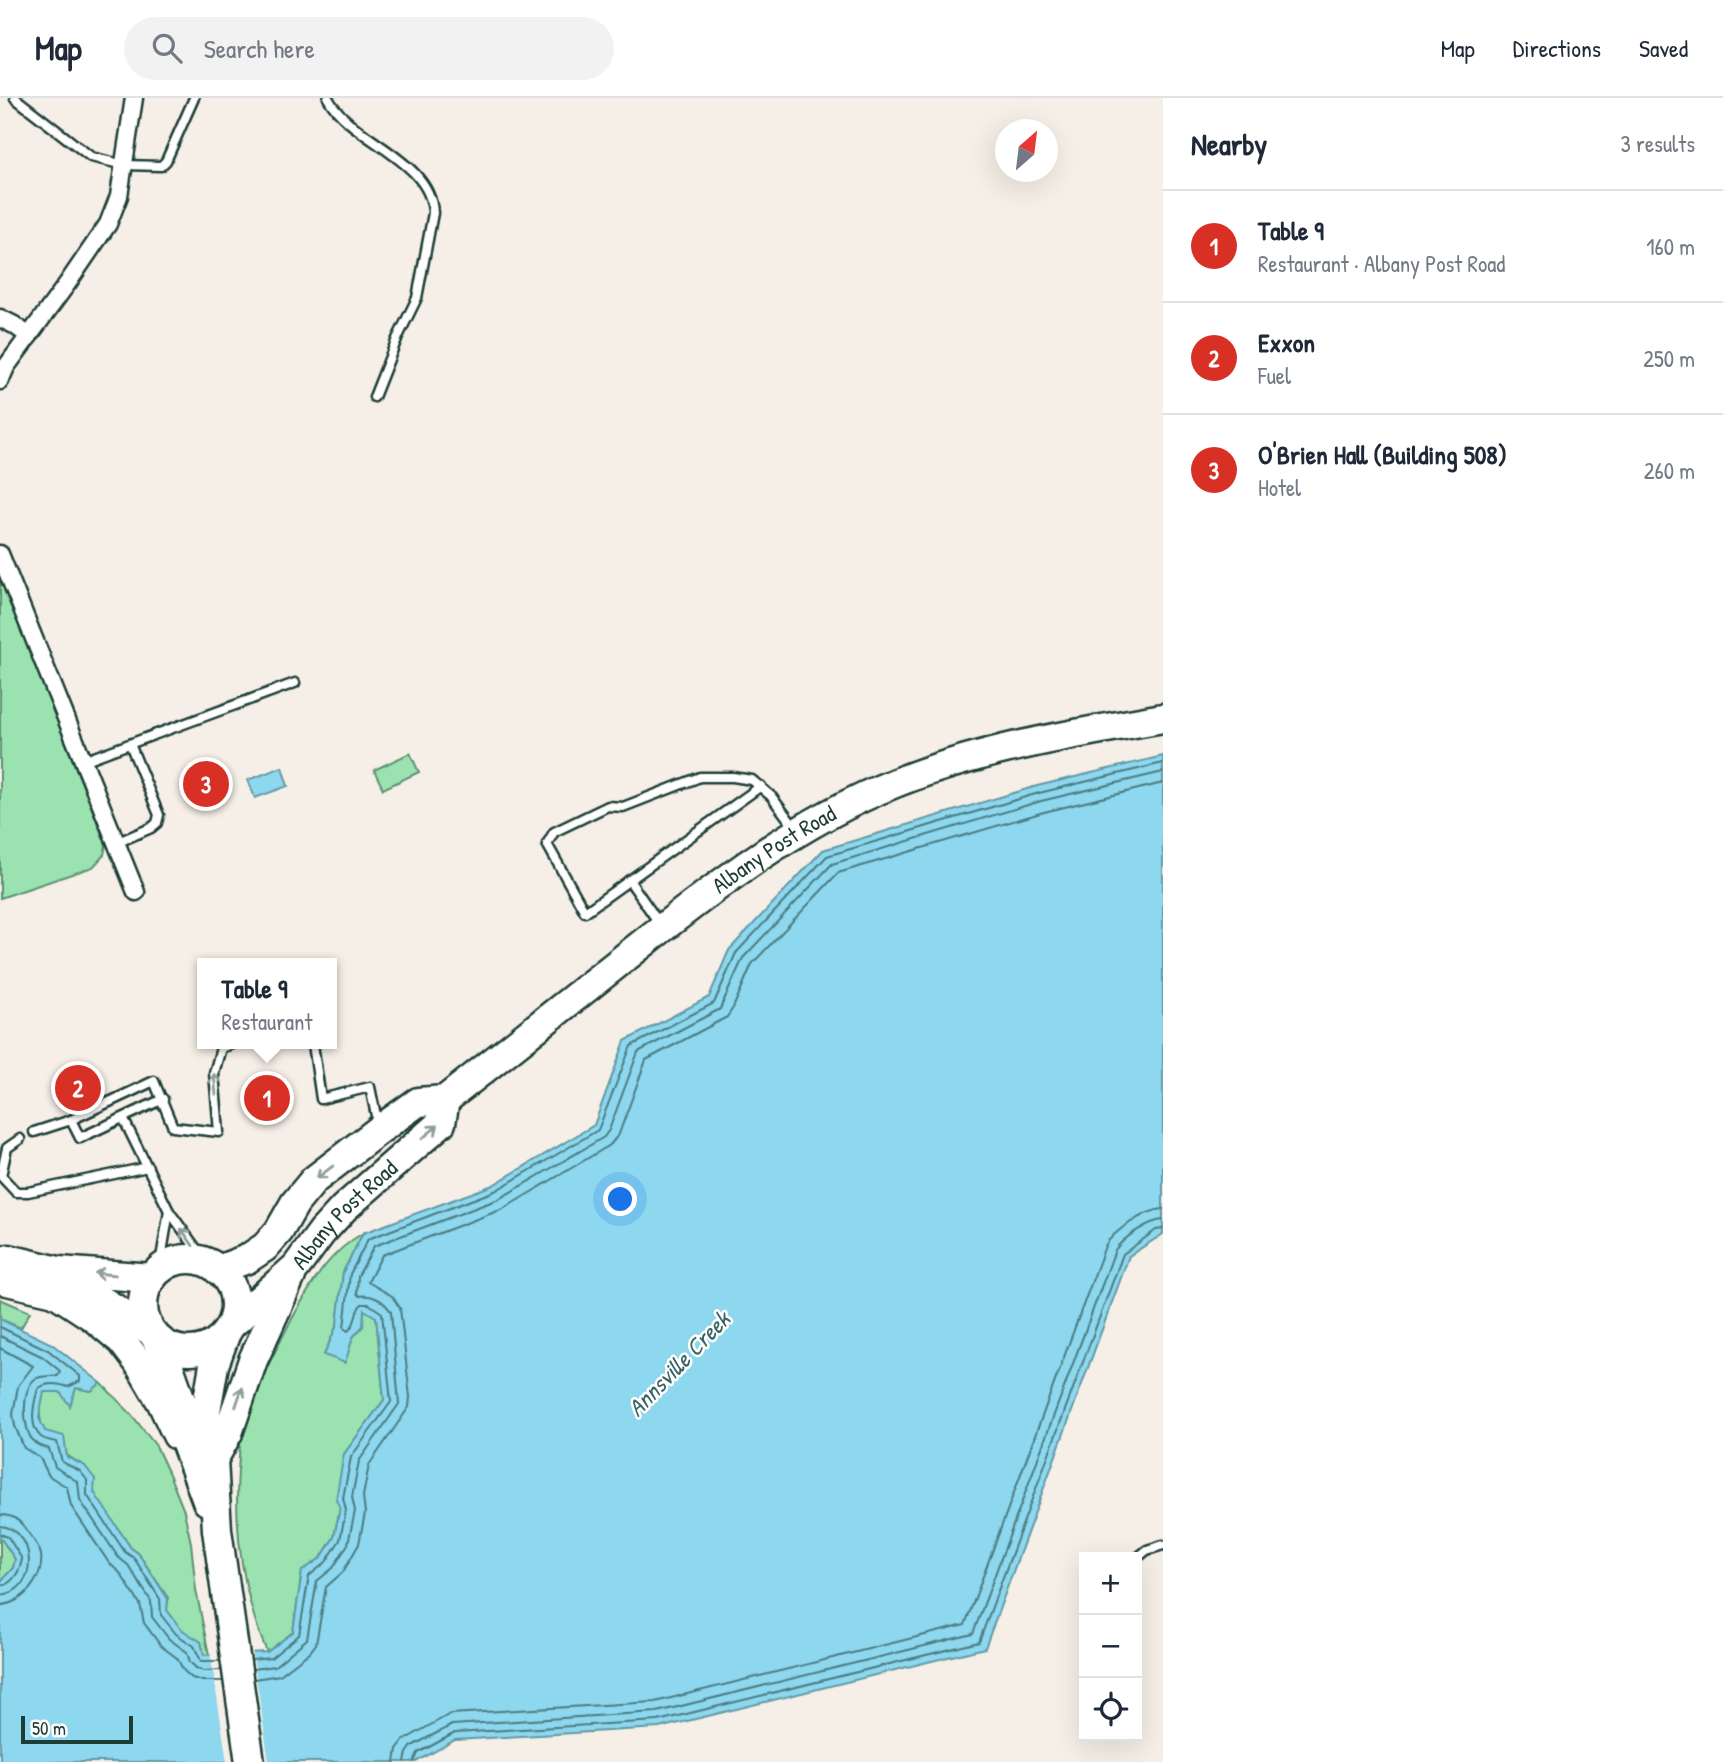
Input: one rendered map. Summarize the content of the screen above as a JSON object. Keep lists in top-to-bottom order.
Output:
{
  "streets": {
    "highway": ["Albany Post Road"]
  },
  "water": ["Annsville Creek"],
  "scale_bar": "50 m",
  "north": "top right",
  "page": {
    "header": "Map",
    "search": "Search here",
    "nav": ["Map", "Directions", "Saved"],
    "heading": ["Nearby", "3 results"],
    "list": [
      {
        "mark": "1",
        "name": "Table 9",
        "note": "Restaurant · Albany Post Road",
        "value": "160 m"
      },
      {
        "mark": "2",
        "name": "Exxon",
        "note": "Fuel",
        "value": "250 m"
      },
      {
        "mark": "3",
        "name": "O'Brien Hall (Building 508)",
        "note": "Hotel",
        "value": "260 m"
      }
    ],
    "pins": ["3", "2", "1"],
    "popup": ["Table 9", "Restaurant"],
    "map_buttons": ["+", "−"],
    "scale": "50 m"
  }
}
